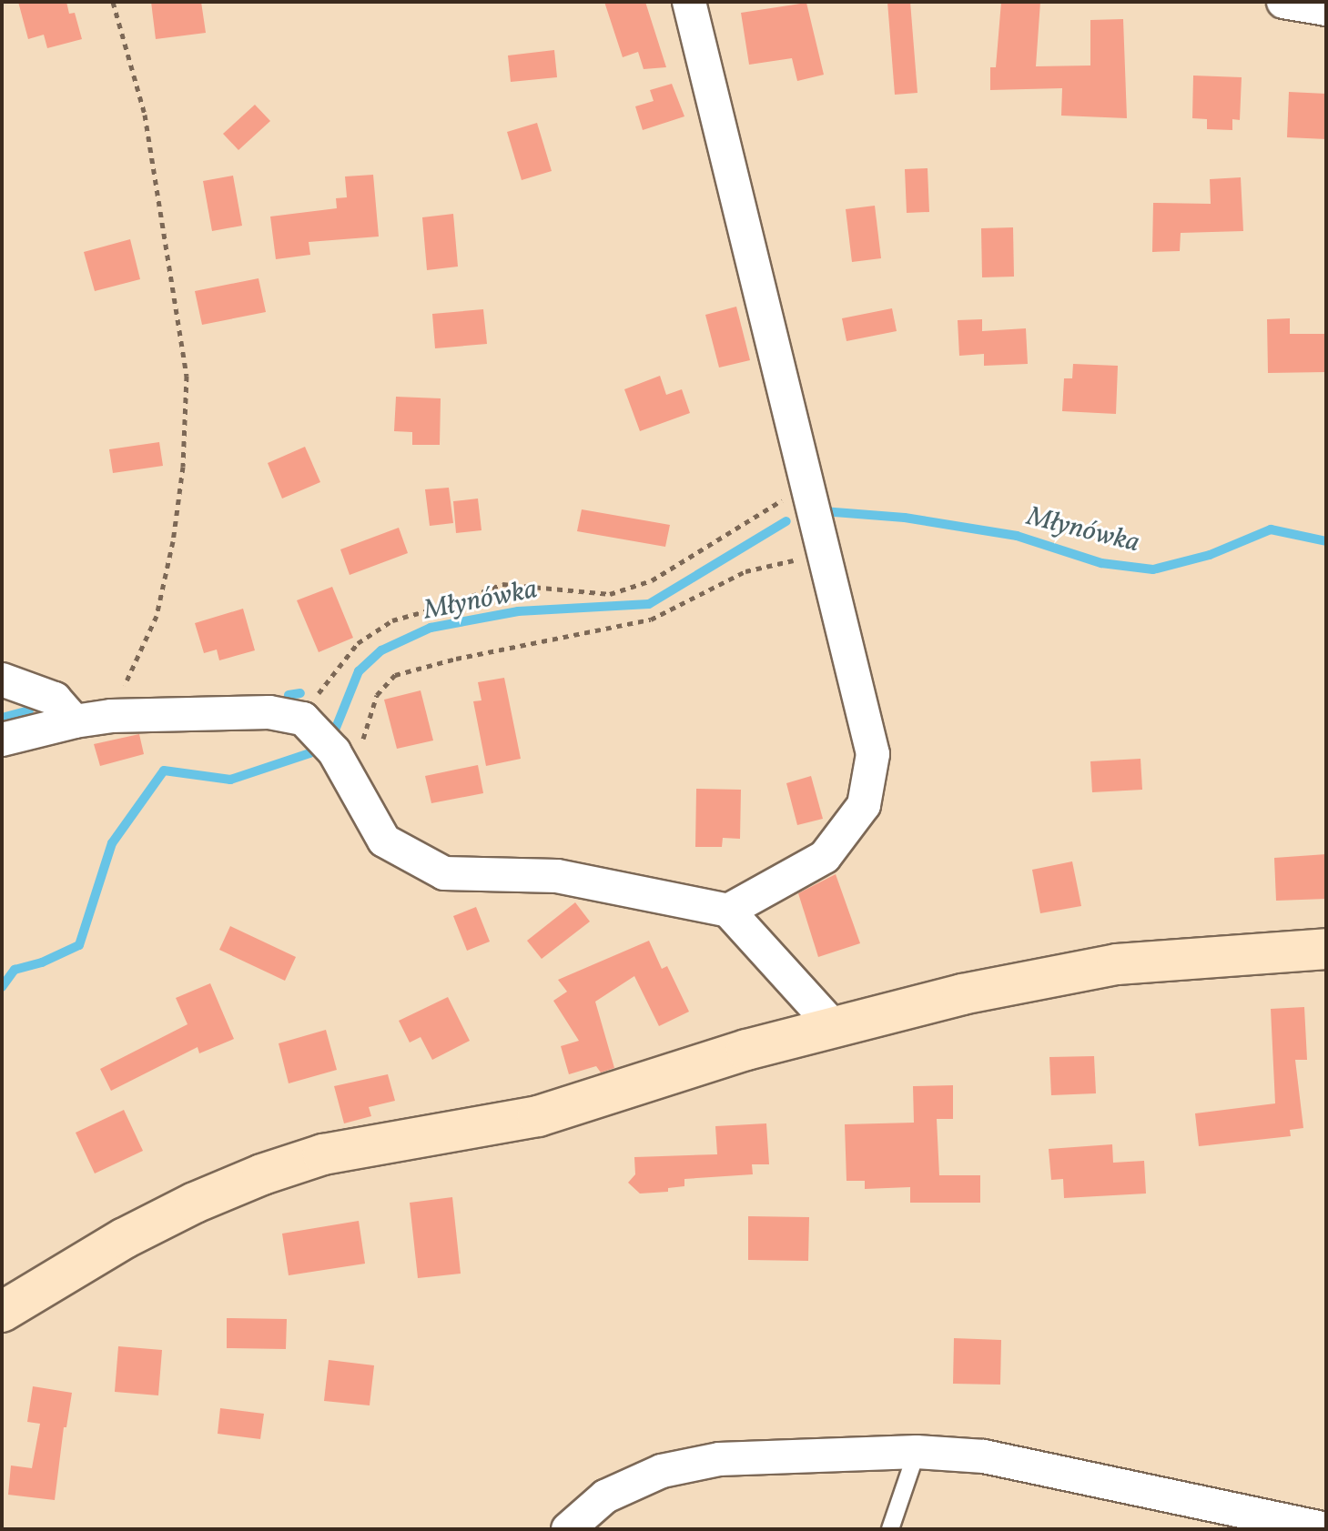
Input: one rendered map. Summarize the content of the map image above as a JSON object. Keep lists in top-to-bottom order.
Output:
{
  "water": ["Młynówka"]
}
